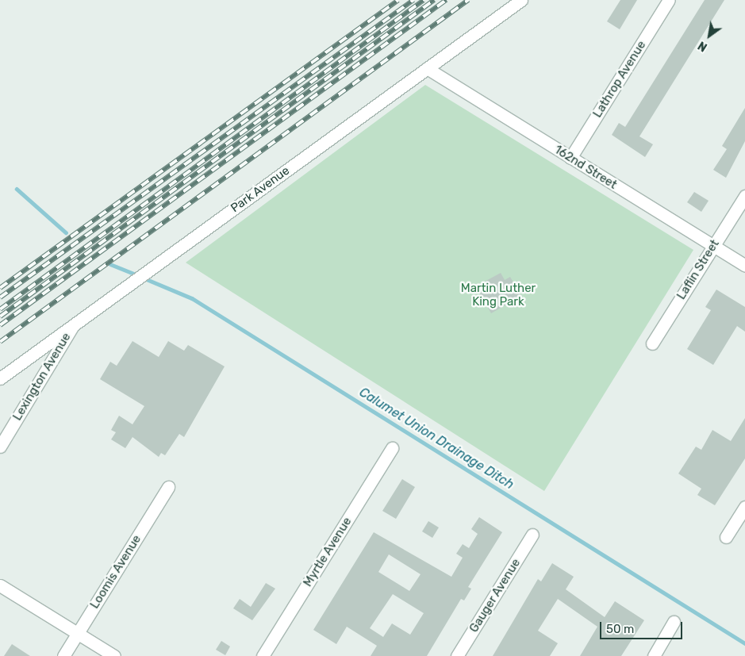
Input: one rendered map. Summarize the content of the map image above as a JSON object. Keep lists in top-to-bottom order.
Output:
{
  "streets": {
    "street": [
      "Lathrop Avenue",
      "162nd Street",
      "Park Avenue",
      "Laflin Street",
      "Lexington Avenue",
      "Myrtle Avenue",
      "Loomis Avenue",
      "Gauger Avenue"
    ]
  },
  "crossings": [
    ["Lathrop Avenue", "162nd Street"],
    ["162nd Street", "Park Avenue"],
    ["162nd Street", "Laflin Street"],
    ["Park Avenue", "Lexington Avenue"]
  ],
  "water": ["Calumet Union Drainage Ditch"],
  "parks": ["Martin Luther King Park"],
  "scale_bar": "50 m",
  "north": "bottom left"
}
